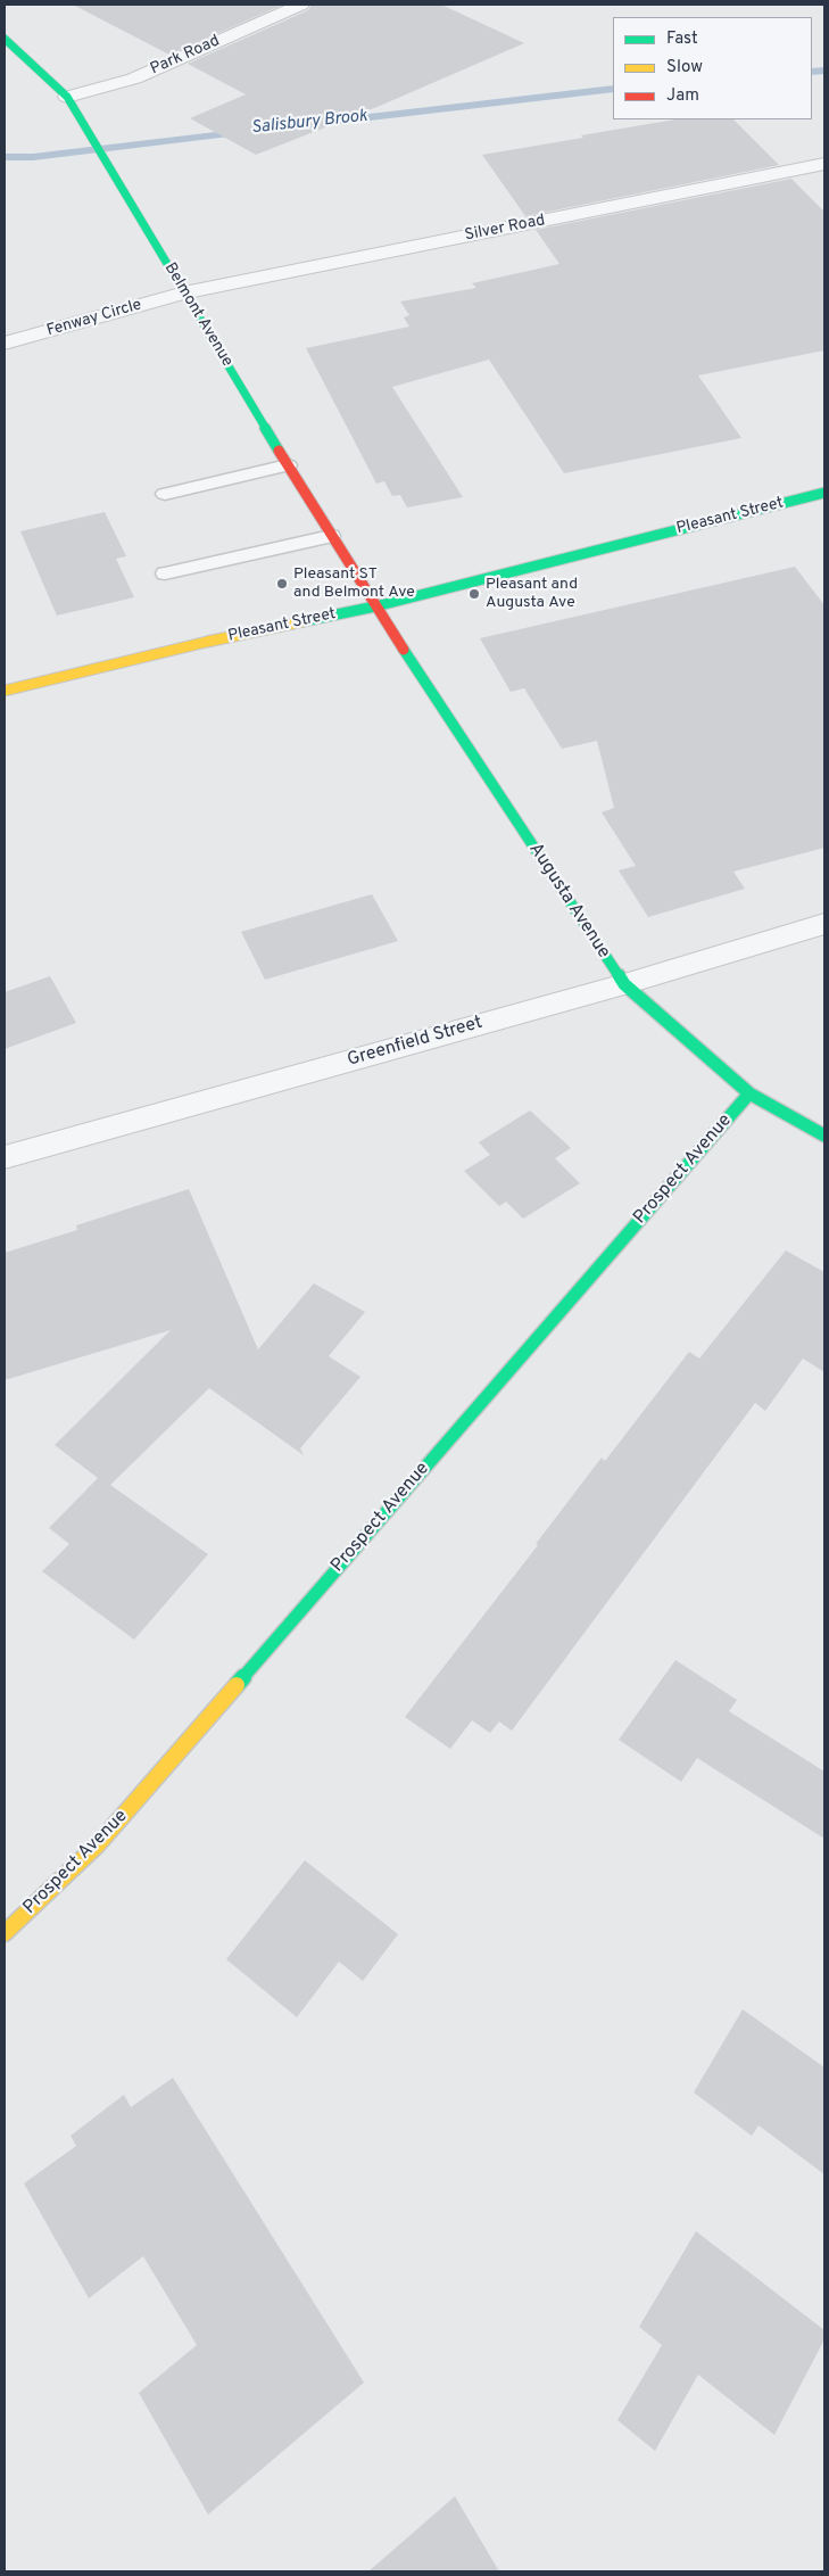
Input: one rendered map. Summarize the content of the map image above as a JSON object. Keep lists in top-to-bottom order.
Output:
{
  "streets": {
    "street": [
      "Park Road",
      "Silver Road",
      "Belmont Avenue",
      "Fenway Circle",
      "Pleasant Street",
      "Augusta Avenue",
      "Greenfield Street",
      "Prospect Avenue"
    ]
  },
  "crossings": [
    ["Park Road", "Belmont Avenue"],
    ["Silver Road", "Belmont Avenue"],
    ["Silver Road", "Fenway Circle"],
    ["Belmont Avenue", "Fenway Circle"],
    ["Belmont Avenue", "Pleasant Street"],
    ["Belmont Avenue", "Augusta Avenue"],
    ["Pleasant Street", "Augusta Avenue"],
    ["Augusta Avenue", "Greenfield Street"],
    ["Augusta Avenue", "Prospect Avenue"]
  ],
  "water": ["Salisbury Brook"],
  "places": ["Pleasant ST and Belmont Ave", "Pleasant and Augusta Ave"],
  "legend": ["Fast", "Slow", "Jam"]
}
